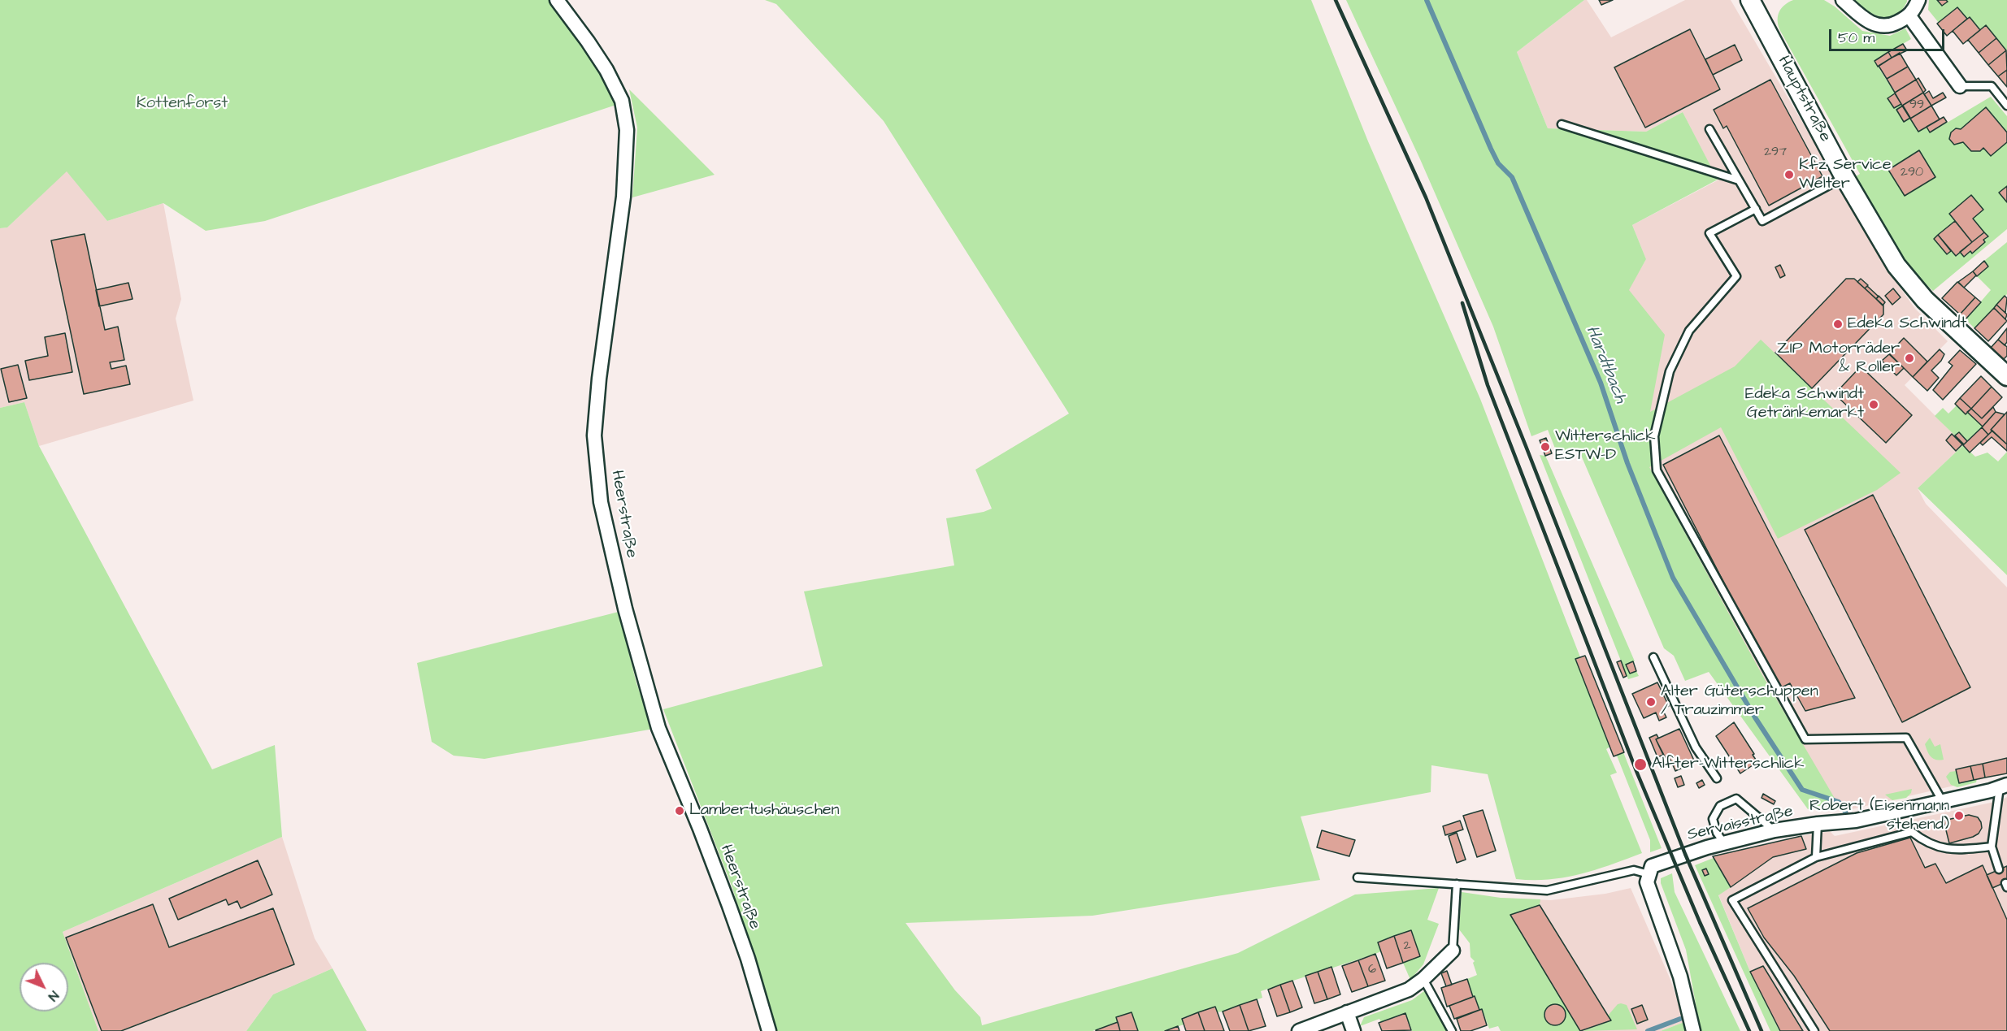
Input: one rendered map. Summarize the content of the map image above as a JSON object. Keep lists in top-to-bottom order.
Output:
{
  "streets": {
    "main road": ["Hauptstraße"],
    "street": ["Heerstraße", "Servaisstraße"]
  },
  "water": ["Hardtbach"],
  "parks": ["Kottenforst"],
  "places": [
    "Kfz Service Welter",
    "Edeka Schwindt",
    "ZIP Motorräder & Roller",
    "Edeka Schwindt Getränkemarkt",
    "Witterschlick ESTW-D",
    "Alter Güterschuppen / Trauzimmer",
    "Alfter-Witterschlick",
    "Lambertushäuschen",
    "Robert (Eisenmann stehend)"
  ],
  "house_numbers": [
    "99",
    "297",
    "290",
    "2",
    "6"
  ],
  "scale_bar": "50 m",
  "north": "bottom right"
}
